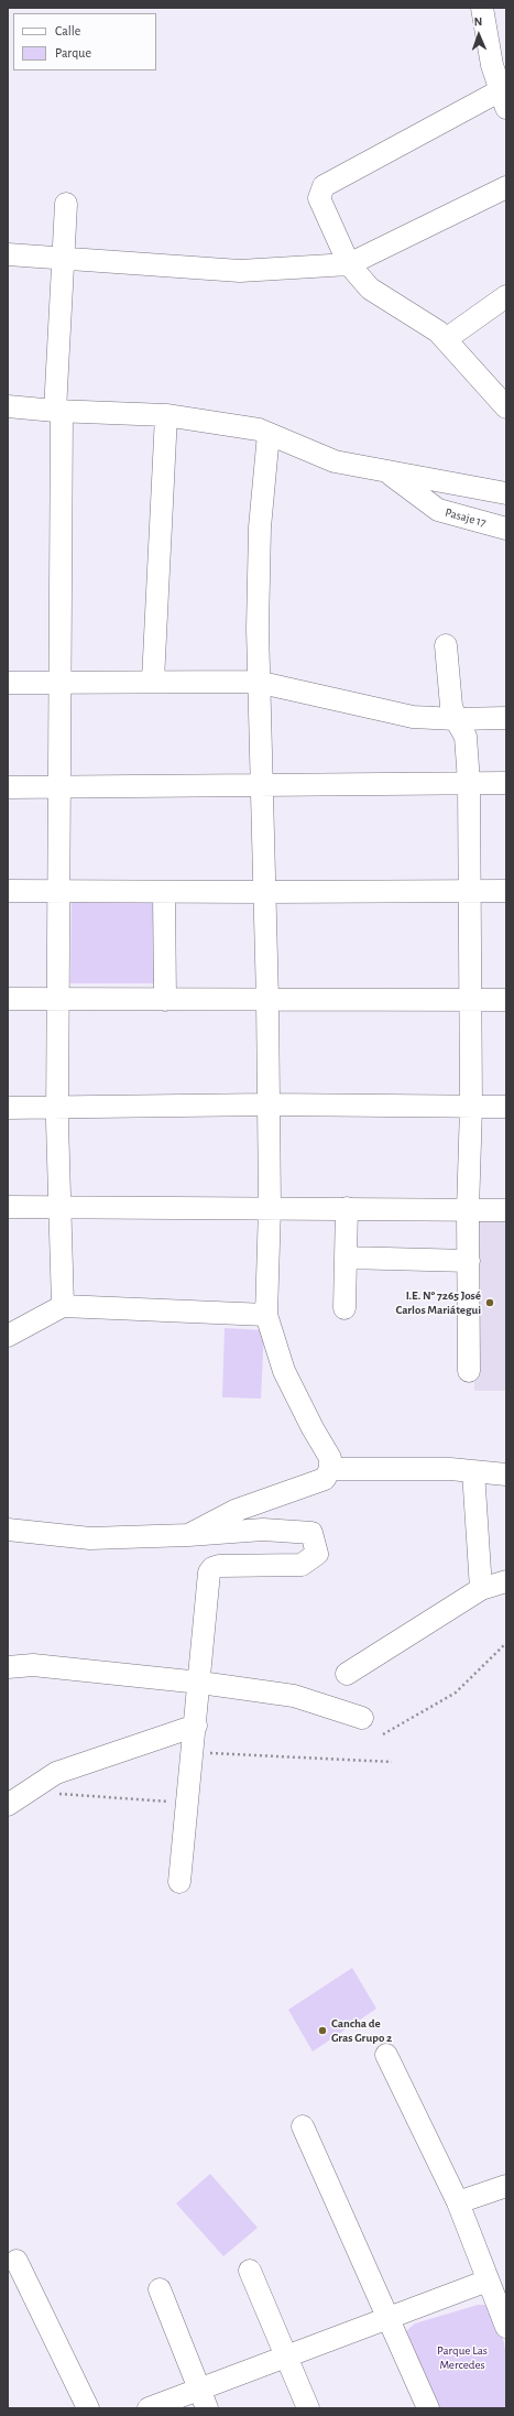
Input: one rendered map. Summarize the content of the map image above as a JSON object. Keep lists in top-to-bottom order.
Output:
{
  "streets": {
    "street": ["Pasaje 17"]
  },
  "parks": ["Parque Las Mercedes"],
  "places": ["I.E. Nº 7265 José Carlos Mariátegui", "Cancha de Gras Grupo 2"],
  "legend": ["Calle", "Parque"],
  "north": "top"
}
